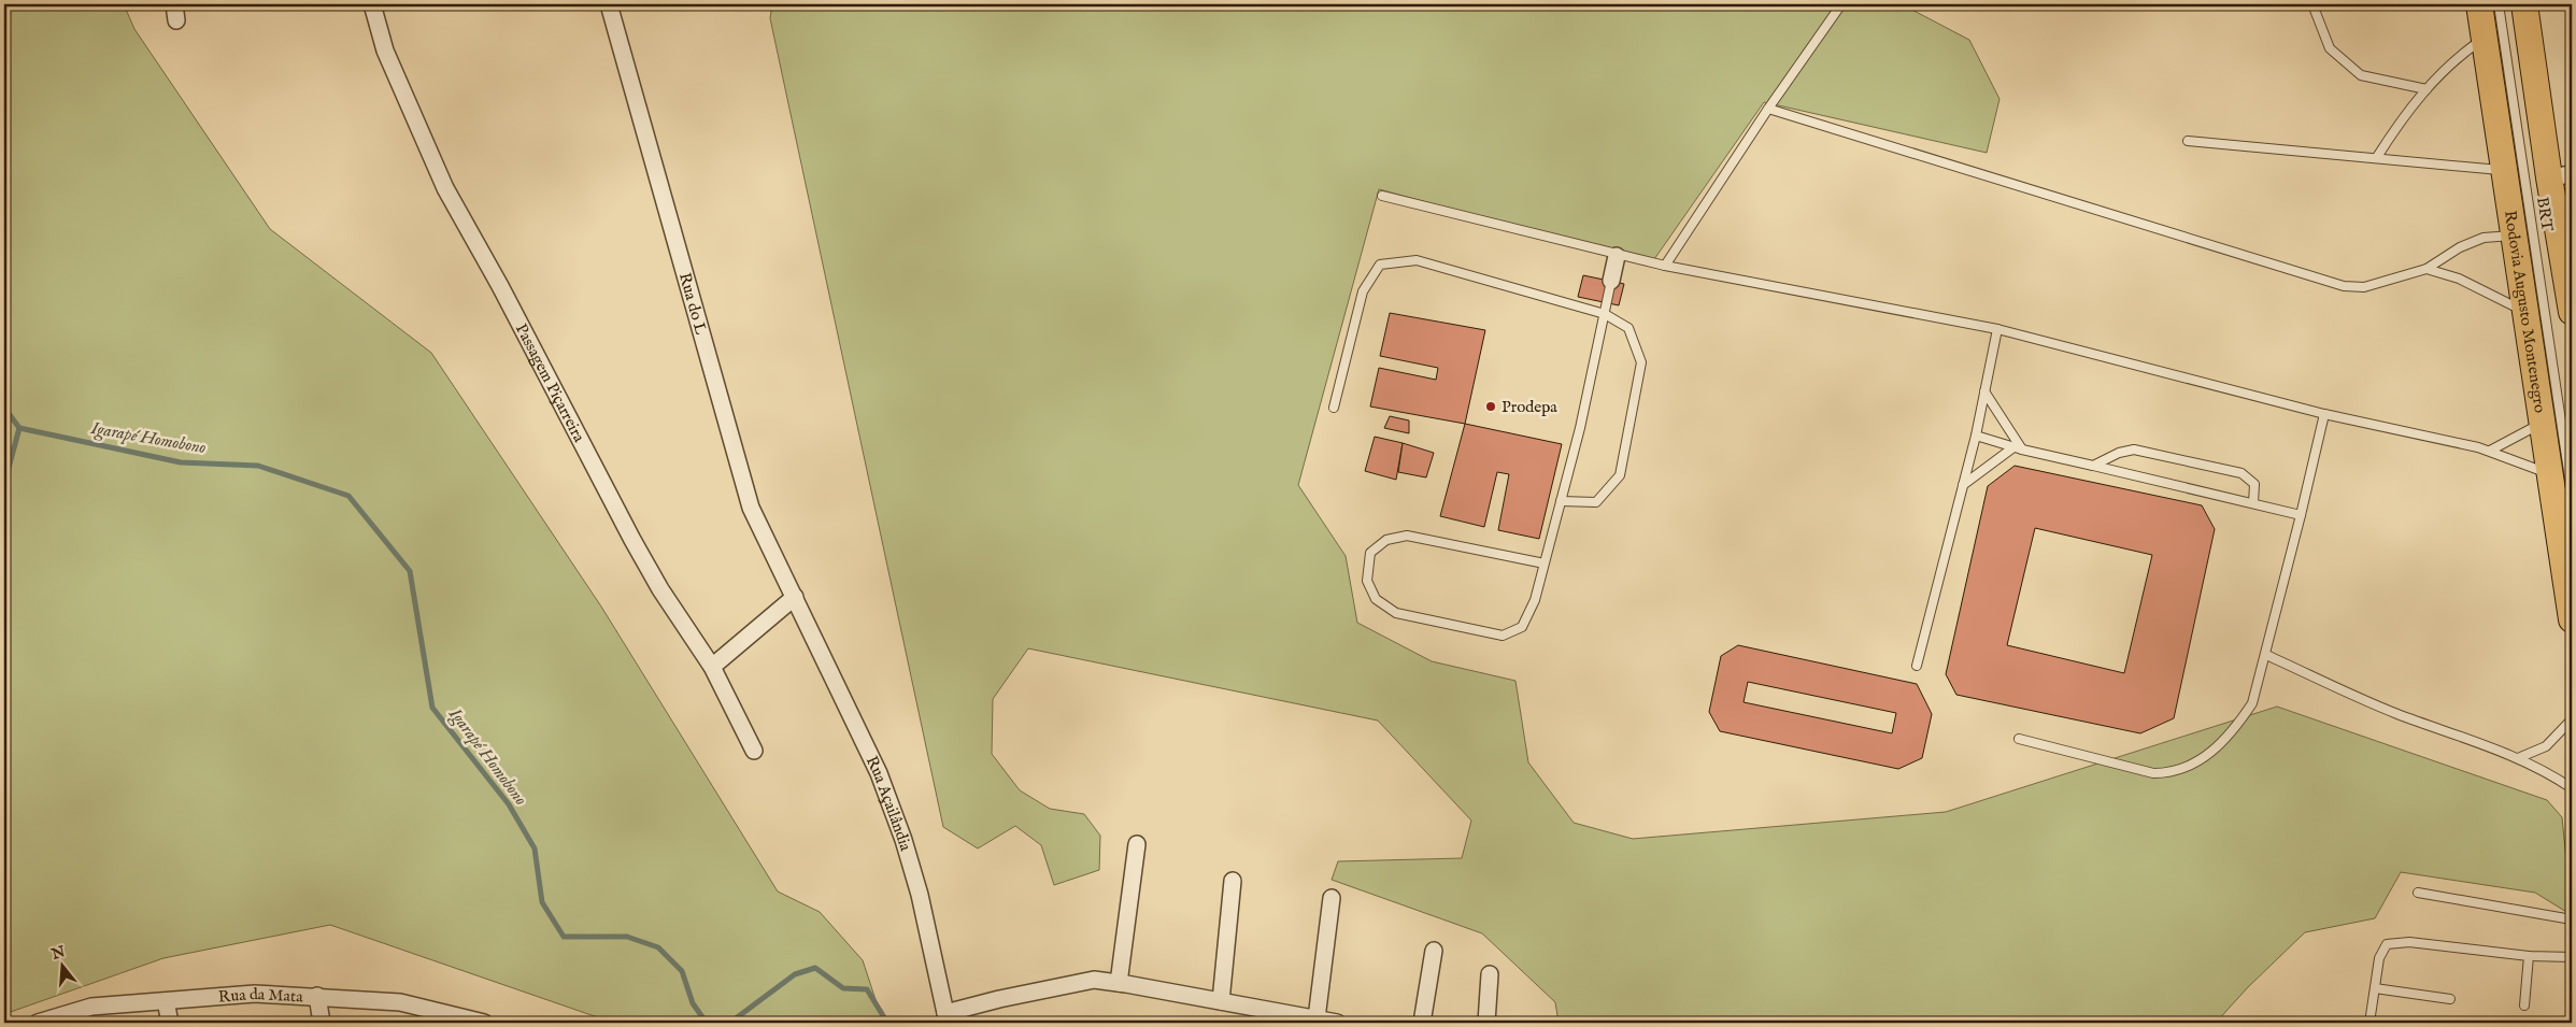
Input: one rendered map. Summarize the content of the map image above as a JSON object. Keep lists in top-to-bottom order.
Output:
{
  "streets": {
    "main road": ["Rodovia Augusto Montenegro"],
    "street": [
      "Rua do L",
      "Passagem Piçarreira",
      "Rua Açailândia",
      "Rua da Mata"
    ],
    "lane": ["BRT"]
  },
  "crossings": [
    ["Rua do L", "Rua Açailândia"]
  ],
  "water": ["Igarapé Homobono"],
  "places": ["Prodepa"],
  "north": "top"
}
